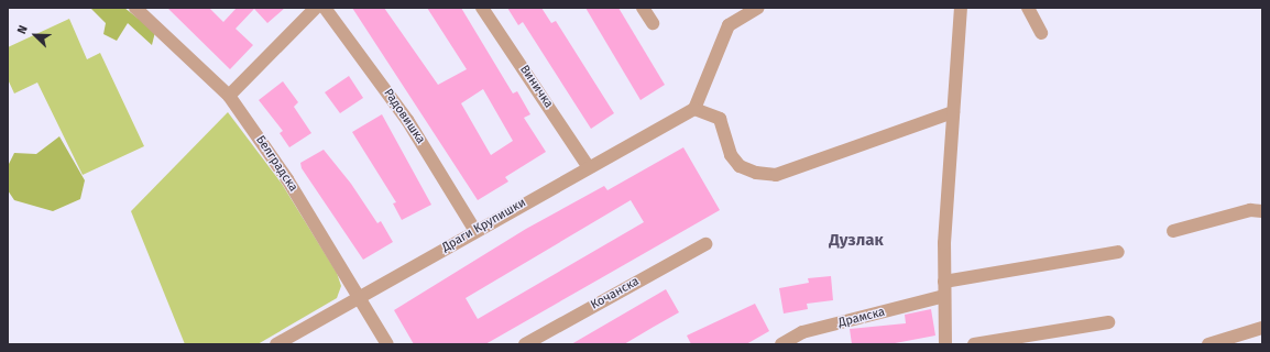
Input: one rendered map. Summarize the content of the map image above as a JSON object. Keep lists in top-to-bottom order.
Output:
{
  "streets": {
    "street": [
      "Виничка",
      "Радовишка",
      "Белградска",
      "Драги Крупишки",
      "Кочанска",
      "Драмска"
    ]
  },
  "crossings": [
    ["Виничка", "Драги Крупишки"],
    ["Радовишка", "Драги Крупишки"],
    ["Белградска", "Драги Крупишки"]
  ],
  "districts": ["Дузлак"],
  "north": "top left"
}
